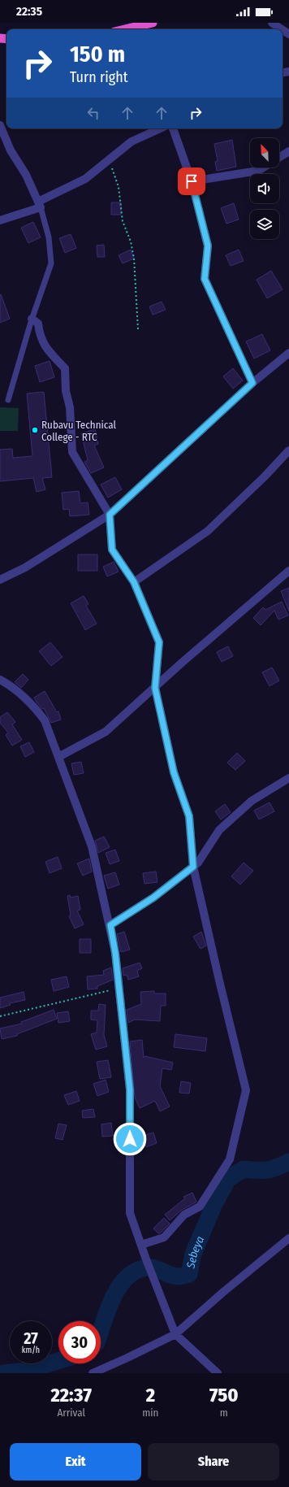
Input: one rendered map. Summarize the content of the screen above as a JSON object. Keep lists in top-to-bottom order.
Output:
{
  "water": ["Sebeya"],
  "places": ["Rubavu Technical College - RTC"],
  "north": "top left",
  "page": {
    "status": "22:35",
    "turn": ["150 m", "Turn right"],
    "speed": "27 km/h",
    "limit": "30",
    "eta": [
      "22:37",
      "Arrival",
      "2",
      "min",
      "750",
      "m"
    ],
    "buttons": ["Exit", "Share"]
  }
}
